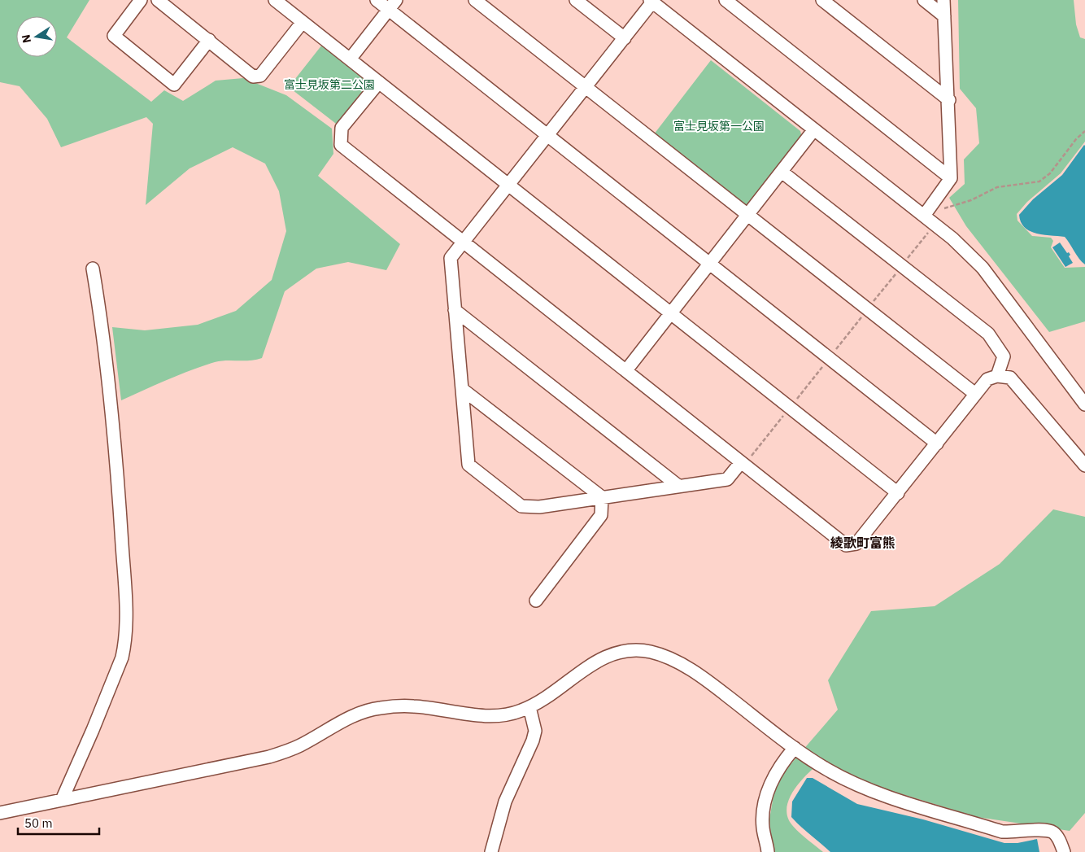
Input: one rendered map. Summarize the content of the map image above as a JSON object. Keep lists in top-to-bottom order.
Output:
{
  "districts": ["綾歌町富熊"],
  "parks": ["富士見坂第二公園", "富士見坂第一公園"],
  "scale_bar": "50 m",
  "north": "left"
}
